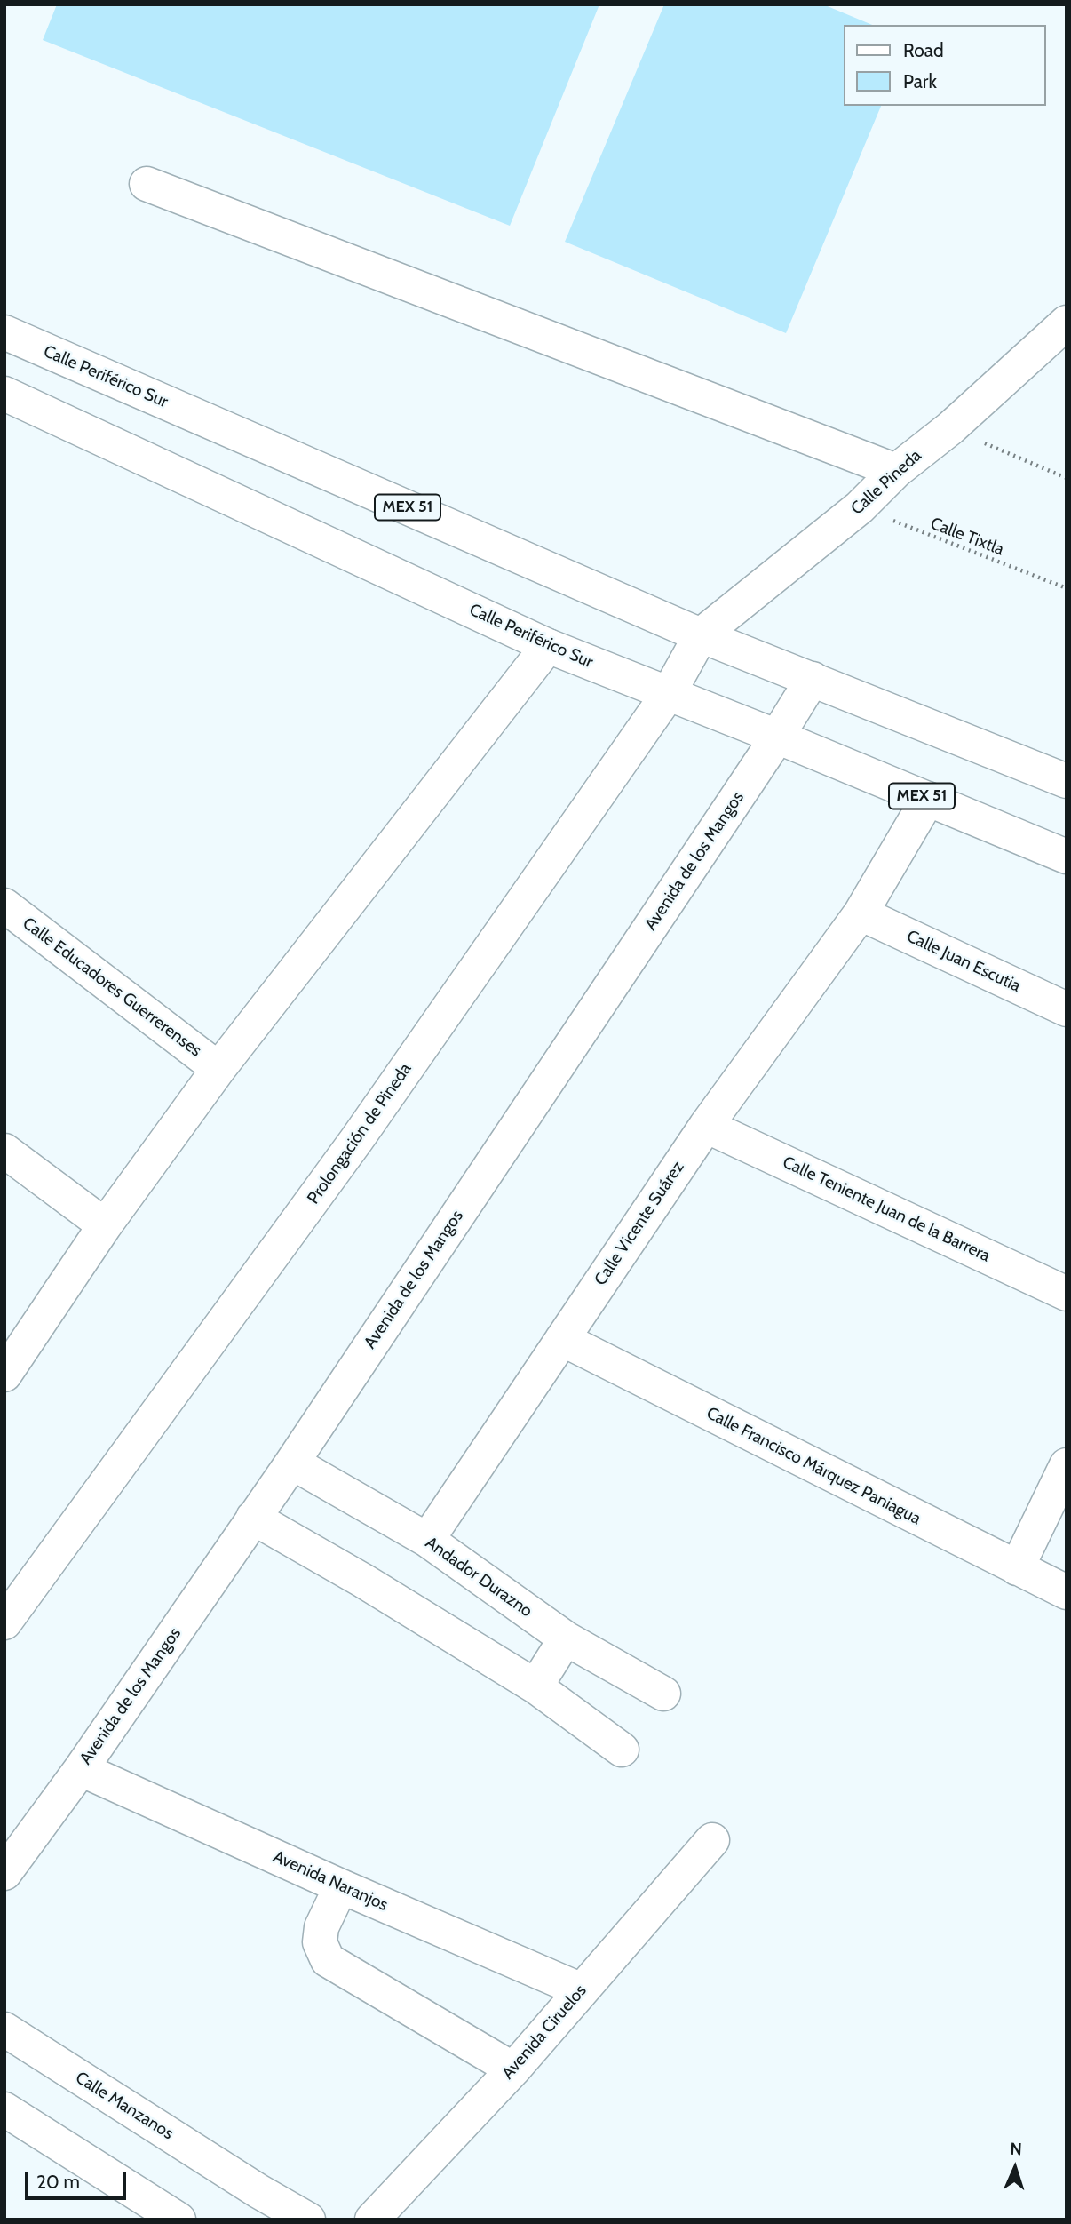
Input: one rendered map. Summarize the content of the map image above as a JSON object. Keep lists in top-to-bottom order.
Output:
{
  "streets": {
    "street": [
      "Calle Periférico Sur",
      "Calle Pineda",
      "MEX 51",
      "Avenida de los Mangos",
      "Calle Juan Escutia",
      "Calle Educadores Guerrerenses",
      "Prolongación de Pineda",
      "Calle Teniente Juan de la Barrera",
      "Calle Vicente Suárez",
      "Calle Francisco Márquez Paniagua",
      "Andador Durazno",
      "Avenida Naranjos",
      "Avenida Ciruelos",
      "Calle Manzanos"
    ],
    "path": ["Calle Tixtla"]
  },
  "crossings": [
    ["Calle Periférico Sur", "Calle Pineda"],
    ["Calle Periférico Sur", "Avenida de los Mangos"],
    ["Calle Periférico Sur", "Prolongación de Pineda"],
    ["Calle Periférico Sur", "Calle Vicente Suárez"],
    ["Calle Pineda", "Calle Tixtla"],
    ["Calle Pineda", "Prolongación de Pineda"],
    ["Avenida de los Mangos", "Andador Durazno"],
    ["Avenida de los Mangos", "Avenida Naranjos"],
    ["Calle Juan Escutia", "Calle Vicente Suárez"],
    ["Calle Teniente Juan de la Barrera", "Calle Vicente Suárez"],
    ["Calle Vicente Suárez", "Calle Francisco Márquez Paniagua"],
    ["Calle Vicente Suárez", "Andador Durazno"],
    ["Avenida Naranjos", "Avenida Ciruelos"]
  ],
  "legend": ["Road", "Park"],
  "scale_bar": "20 m",
  "north": "top"
}
